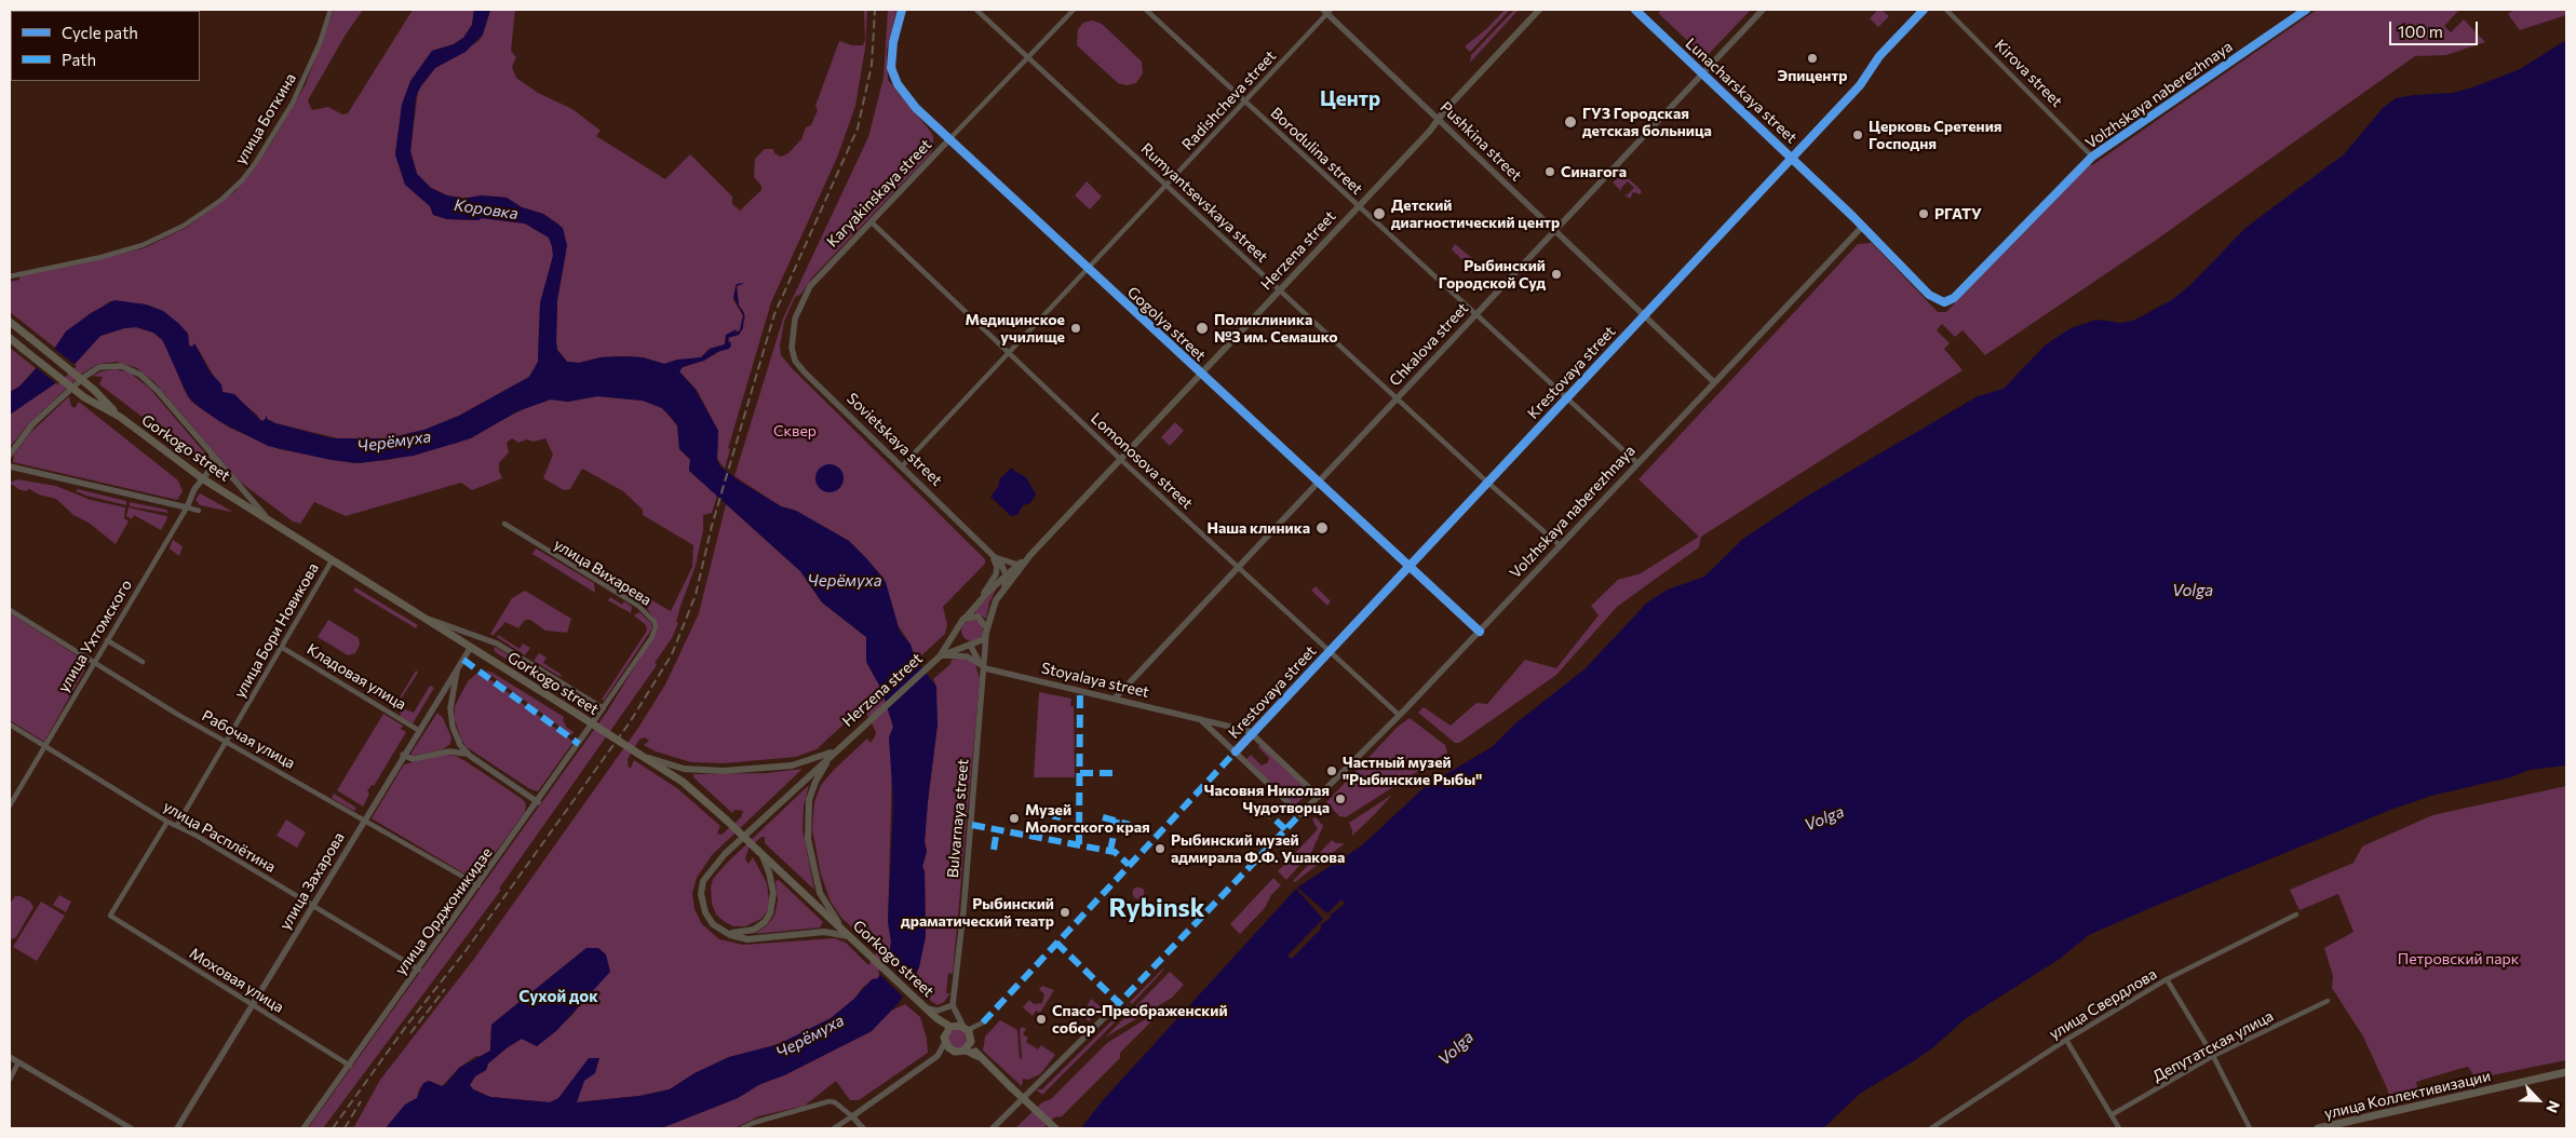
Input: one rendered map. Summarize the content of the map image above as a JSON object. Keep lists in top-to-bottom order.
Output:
{
  "streets": {
    "main road": ["Herzena street", "Gorkogo street", "улица Коллективизации"],
    "street": [
      "Kirova street",
      "Lunacharskaya street",
      "Volzhskaya naberezhnaya",
      "Radishcheva street",
      "улица Боткина",
      "Pushkina street",
      "Borodulina street",
      "Karyakinskaya street",
      "Rumyantsevskaya street",
      "Gogolya street",
      "Chkalova street",
      "Krestovaya street",
      "Sovietskaya street",
      "Lomonosova street",
      "улица Вихарева",
      "улица Бори Новикова",
      "улица Ухтомского",
      "Кладовая улица",
      "Stoyalaya street",
      "Рабочая улица",
      "Bulvarnaya street",
      "улица Расплётина",
      "улица Захарова",
      "улица Орджоникидзе",
      "Моховая улица",
      "улица Свердлова",
      "Депутатская улица"
    ]
  },
  "crossings": [
    ["Kirova street", "Volzhskaya naberezhnaya"],
    ["Lunacharskaya street", "Volzhskaya naberezhnaya"],
    ["Lunacharskaya street", "Chkalova street"],
    ["Lunacharskaya street", "Krestovaya street"],
    ["Volzhskaya naberezhnaya", "Pushkina street"],
    ["Volzhskaya naberezhnaya", "Borodulina street"],
    ["Volzhskaya naberezhnaya", "Rumyantsevskaya street"],
    ["Volzhskaya naberezhnaya", "Gogolya street"],
    ["Volzhskaya naberezhnaya", "Lomonosova street"],
    ["Volzhskaya naberezhnaya", "Stoyalaya street"],
    ["Radishcheva street", "Pushkina street"],
    ["Radishcheva street", "Borodulina street"],
    ["Radishcheva street", "Rumyantsevskaya street"],
    ["Radishcheva street", "Gogolya street"],
    ["Radishcheva street", "Sovietskaya street"],
    ["Radishcheva street", "Lomonosova street"],
    ["Pushkina street", "Herzena street"],
    ["Pushkina street", "Chkalova street"],
    ["Pushkina street", "Krestovaya street"],
    ["Borodulina street", "Herzena street"],
    ["Borodulina street", "Chkalova street"],
    ["Borodulina street", "Krestovaya street"],
    ["Karyakinskaya street", "Rumyantsevskaya street"],
    ["Karyakinskaya street", "Gogolya street"],
    ["Karyakinskaya street", "Sovietskaya street"],
    ["Karyakinskaya street", "Lomonosova street"],
    ["Rumyantsevskaya street", "Herzena street"],
    ["Rumyantsevskaya street", "Chkalova street"],
    ["Rumyantsevskaya street", "Krestovaya street"],
    ["Herzena street", "Gogolya street"],
    ["Herzena street", "Sovietskaya street"],
    ["Herzena street", "Lomonosova street"],
    ["Herzena street", "Stoyalaya street"],
    ["Herzena street", "Bulvarnaya street"],
    ["Gogolya street", "Chkalova street"],
    ["Gogolya street", "Krestovaya street"],
    ["Chkalova street", "Lomonosova street"],
    ["Chkalova street", "Stoyalaya street"],
    ["Krestovaya street", "Lomonosova street"],
    ["Krestovaya street", "Stoyalaya street"],
    ["Gorkogo street", "улица Бори Новикова"],
    ["Gorkogo street", "улица Ухтомского"],
    ["Gorkogo street", "улица Захарова"],
    ["улица Вихарева", "улица Орджоникидзе"],
    ["улица Бори Новикова", "Кладовая улица"],
    ["улица Бори Новикова", "Рабочая улица"],
    ["улица Бори Новикова", "улица Расплётина"],
    ["улица Ухтомского", "Рабочая улица"],
    ["улица Ухтомского", "улица Расплётина"],
    ["Кладовая улица", "улица Захарова"],
    ["Stoyalaya street", "Bulvarnaya street"],
    ["Рабочая улица", "улица Захарова"],
    ["Рабочая улица", "улица Орджоникидзе"],
    ["улица Расплётина", "улица Захарова"],
    ["улица Расплётина", "улица Орджоникидзе"],
    ["улица Расплётина", "Моховая улица"],
    ["улица Захарова", "Моховая улица"],
    ["улица Орджоникидзе", "Моховая улица"]
  ],
  "districts": ["Центр", "Rybinsk", "Сухой док"],
  "water": ["Коровка", "Черёмуха", "Volga"],
  "parks": ["Сквер", "Петровский парк"],
  "places": [
    "Эпицентр",
    "ГУЗ Городская детская больница",
    "Церковь Сретения Господня",
    "Синагога",
    "Детский диагностический центр",
    "РГАТУ",
    "Рыбинский Городской Суд",
    "Медицинское училище",
    "Поликлиника №3 им. Семашко",
    "Наша клиника",
    "Частный музей \"Рыбинские Рыбы\"",
    "Часовня Николая Чудотворца",
    "Музей Мологского края",
    "Рыбинский музей адмирала Ф.Ф. Ушакова",
    "Рыбинский драматический театр",
    "Спасо-Преображенский собор"
  ],
  "legend": ["Cycle path", "Path"],
  "scale_bar": "100 m",
  "north": "bottom right"
}
